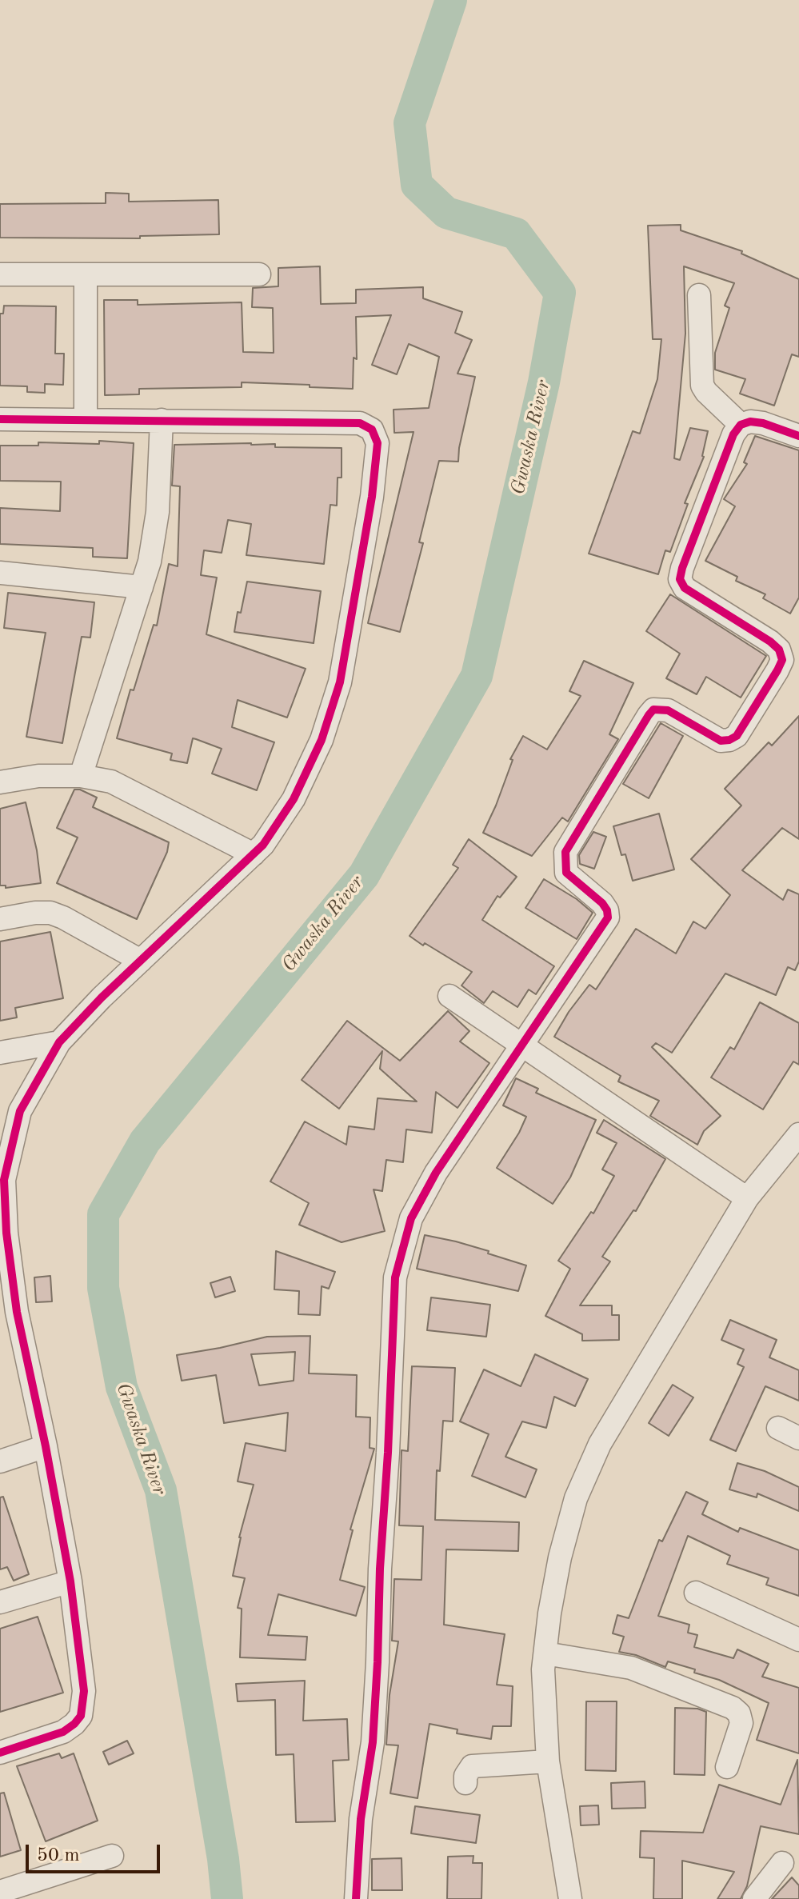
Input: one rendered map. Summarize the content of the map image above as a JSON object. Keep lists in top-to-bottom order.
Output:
{
  "water": ["Gwaska River"],
  "scale_bar": "50 m"
}
